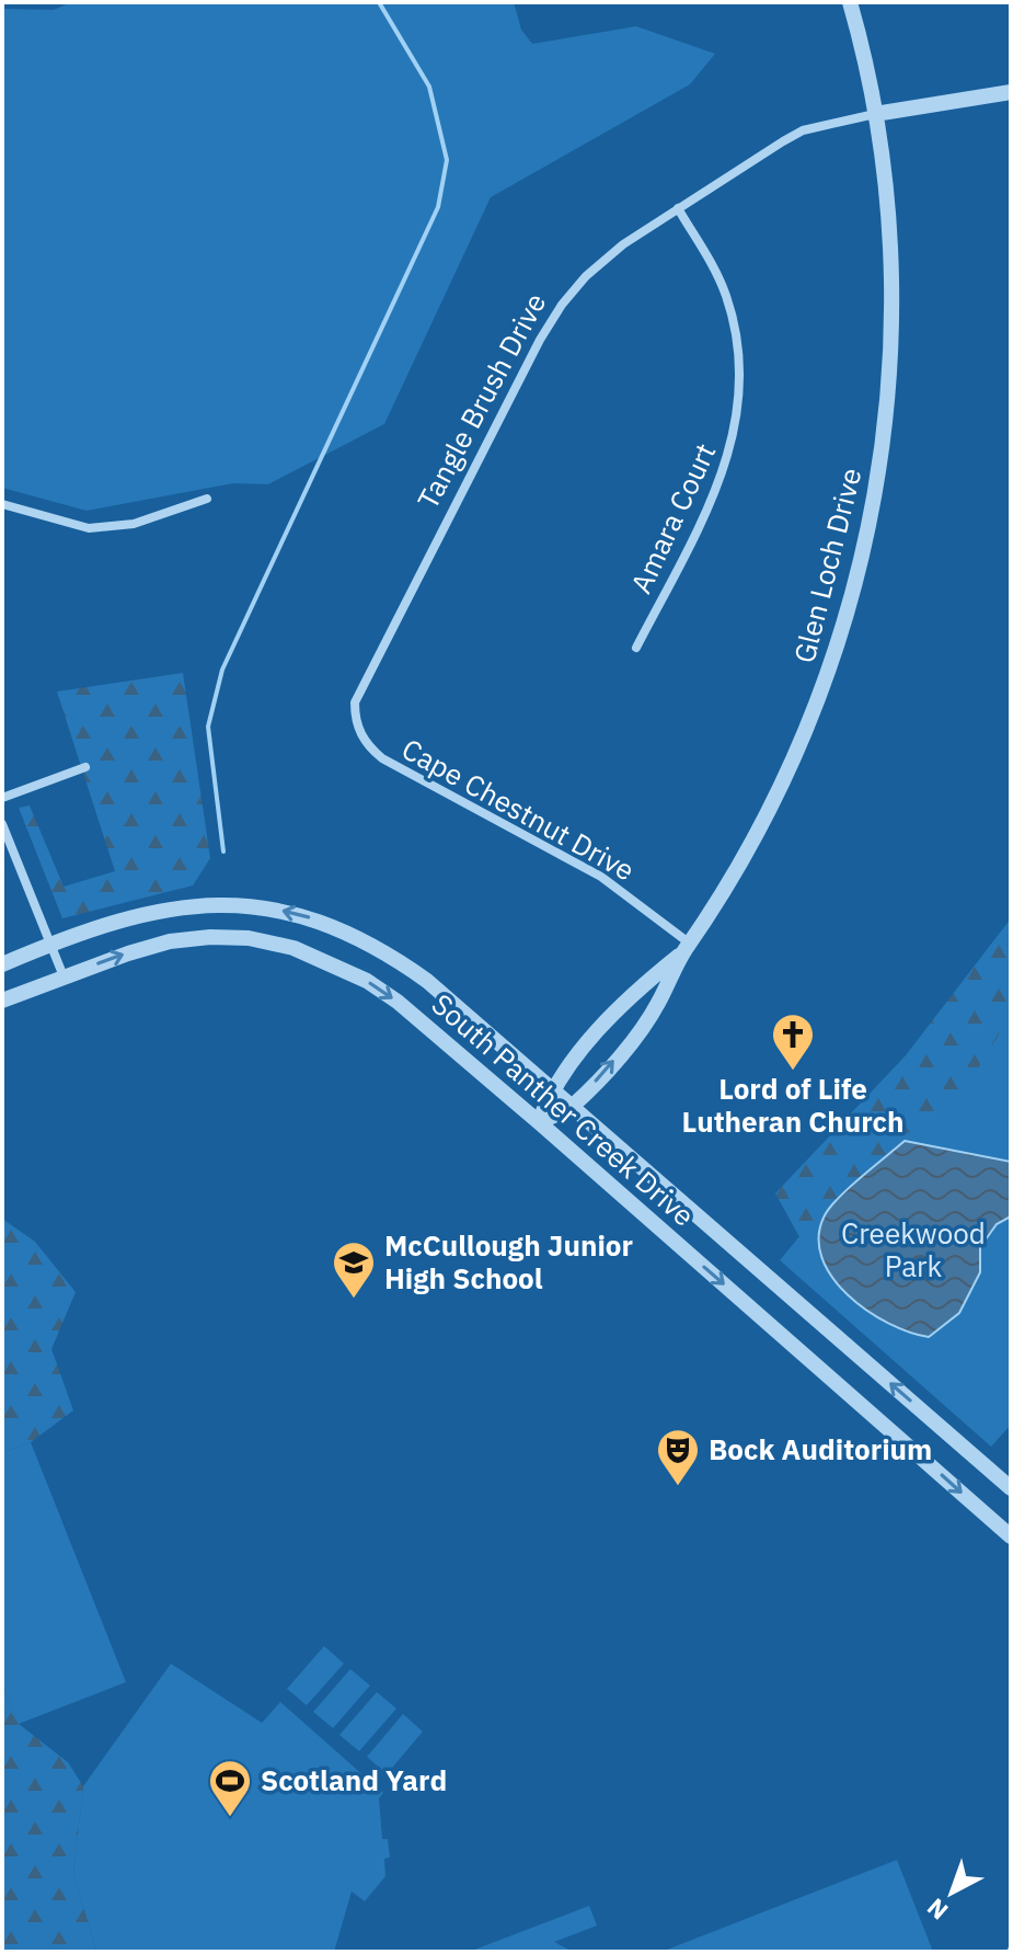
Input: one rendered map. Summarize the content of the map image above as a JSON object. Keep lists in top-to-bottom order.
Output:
{
  "streets": {
    "street": [
      "Tangle Brush Drive",
      "Amara Court",
      "Glen Loch Drive",
      "Cape Chestnut Drive",
      "South Panther Creek Drive"
    ]
  },
  "crossings": [
    ["Tangle Brush Drive", "Amara Court"],
    ["Tangle Brush Drive", "Glen Loch Drive"],
    ["Tangle Brush Drive", "Cape Chestnut Drive"],
    ["Glen Loch Drive", "Cape Chestnut Drive"],
    ["Glen Loch Drive", "South Panther Creek Drive"]
  ],
  "parks": ["Creekwood Park"],
  "places": {
    "church": ["Lord of Life Lutheran Church"],
    "school or university": ["McCullough Junior High School"],
    "theatre": ["Bock Auditorium"],
    "sports": ["Scotland Yard"]
  },
  "north": "bottom left"
}
